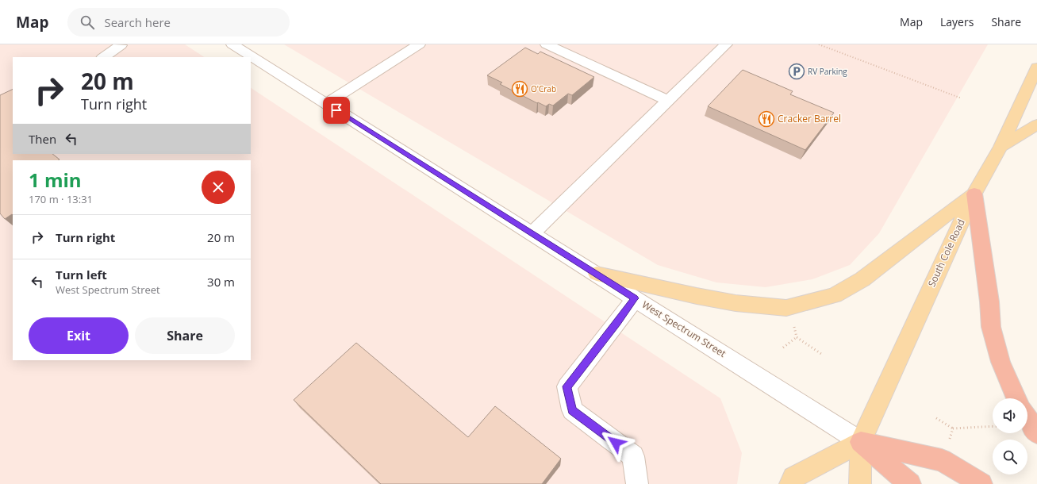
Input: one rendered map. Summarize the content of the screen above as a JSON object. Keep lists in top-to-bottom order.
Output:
{
  "streets": {
    "main road": ["South Cole Road"],
    "street": ["West Spectrum Street"]
  },
  "crossings": [
    ["South Cole Road", "West Spectrum Street"]
  ],
  "places": {
    "parking": ["RV Parking"],
    "restaurant": ["O'Crab", "Cracker Barrel"]
  },
  "page": {
    "header": "Map",
    "search": "Search here",
    "nav": ["Map", "Layers", "Share"],
    "turn": ["20 m", "Turn right"],
    "then": "Then",
    "heading": ["1 min", "170 m · 13:31"],
    "list": [
      {
        "name": "Turn right",
        "value": "20 m"
      },
      {
        "name": "Turn left",
        "note": "West Spectrum Street",
        "value": "30 m"
      }
    ],
    "buttons": ["Exit", "Share"]
  }
}
